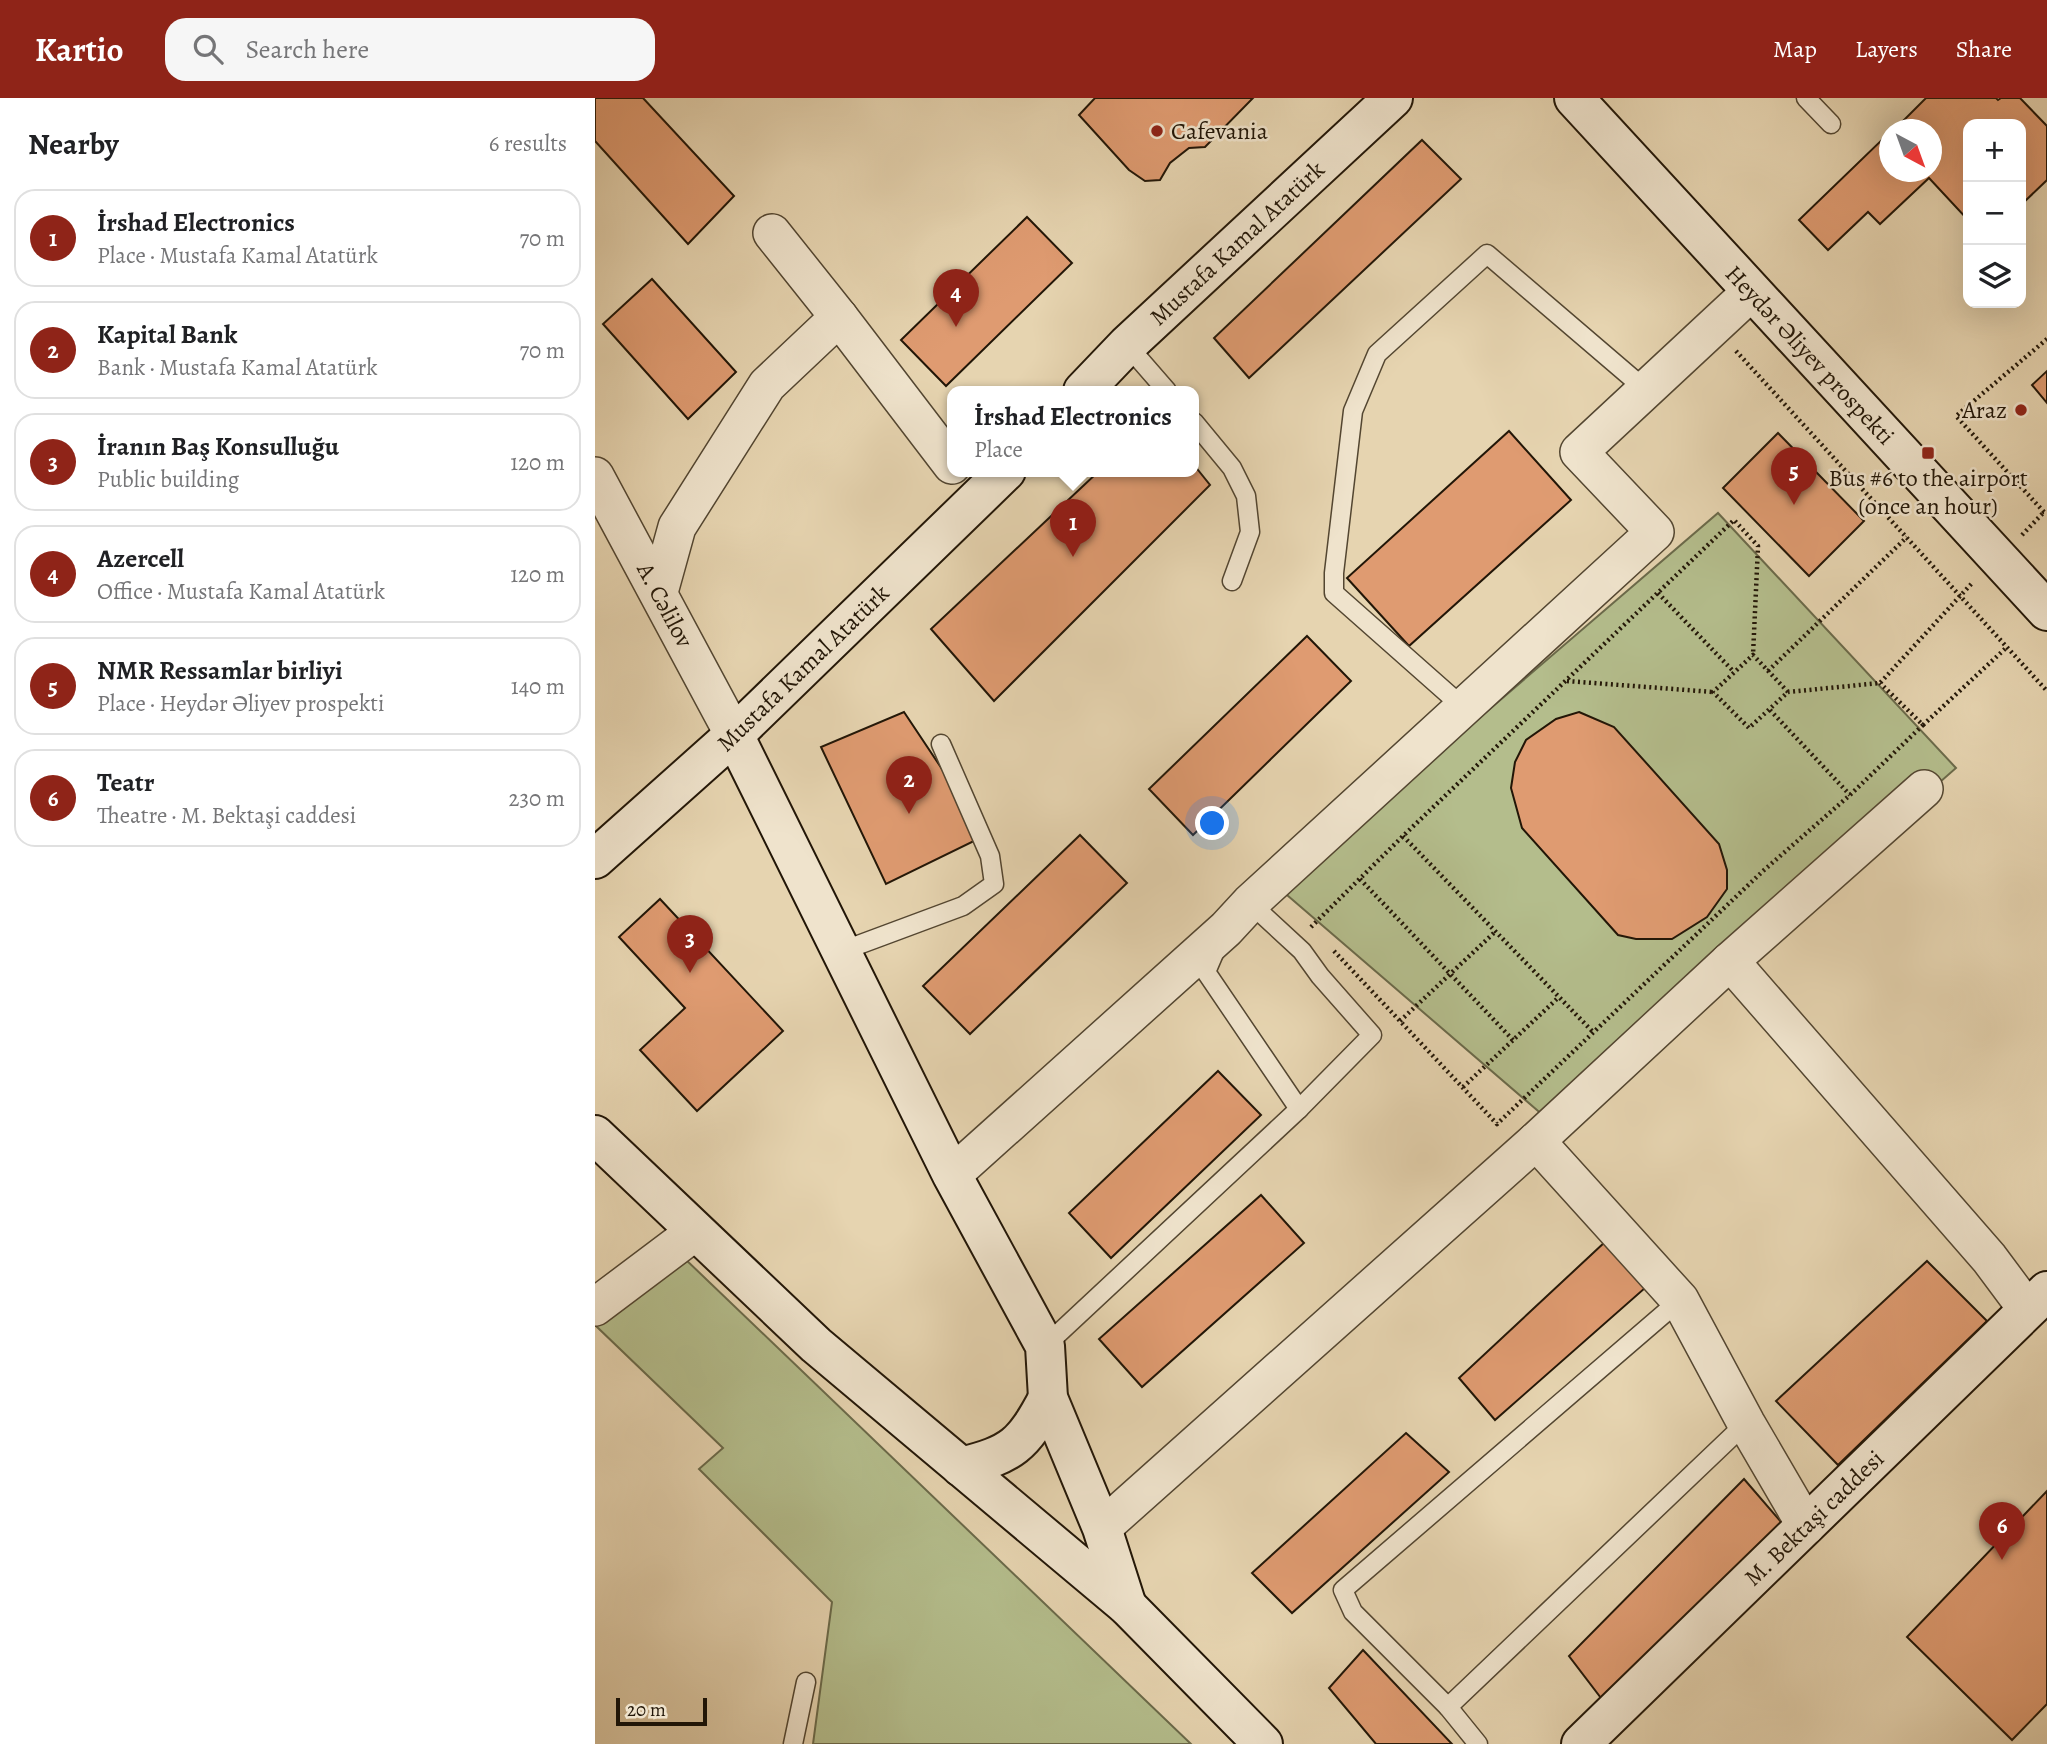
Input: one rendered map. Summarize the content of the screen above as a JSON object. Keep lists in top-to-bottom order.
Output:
{
  "streets": {
    "main road": ["Mustafa Kamal Atatürk", "Heydər Əliyev prospekti", "M. Bektaşi caddesi"],
    "street": ["A. Cəlilov"]
  },
  "crossings": [
    ["Mustafa Kamal Atatürk", "A. Cəlilov"]
  ],
  "places": {
    "other": ["Cafevania", "Araz"],
    "transit": ["Bus #6 to the airport (once an hour)"]
  },
  "scale_bar": "20 m",
  "north": "bottom right",
  "page": {
    "header": "Kartio",
    "search": "Search here",
    "nav": ["Map", "Layers", "Share"],
    "heading": ["Nearby", "6 results"],
    "map_buttons": ["+", "−"],
    "list": [
      {
        "mark": "1",
        "name": "İrshad Electronics",
        "note": "Place · Mustafa Kamal Atatürk",
        "value": "70 m"
      },
      {
        "mark": "2",
        "name": "Kapital Bank",
        "note": "Bank · Mustafa Kamal Atatürk",
        "value": "70 m"
      },
      {
        "mark": "3",
        "name": "İranın Baş Konsulluğu",
        "note": "Public building",
        "value": "120 m"
      },
      {
        "mark": "4",
        "name": "Azercell",
        "note": "Office · Mustafa Kamal Atatürk",
        "value": "120 m"
      },
      {
        "mark": "5",
        "name": "NMR Ressamlar birliyi",
        "note": "Place · Heydər Əliyev prospekti",
        "value": "140 m"
      },
      {
        "mark": "6",
        "name": "Teatr",
        "note": "Theatre · M. Bektaşi caddesi",
        "value": "230 m"
      }
    ],
    "pins": [
      "4",
      "5",
      "1",
      "2",
      "3",
      "6"
    ],
    "popup": ["İrshad Electronics", "Place"],
    "scale": "20 m"
  }
}
